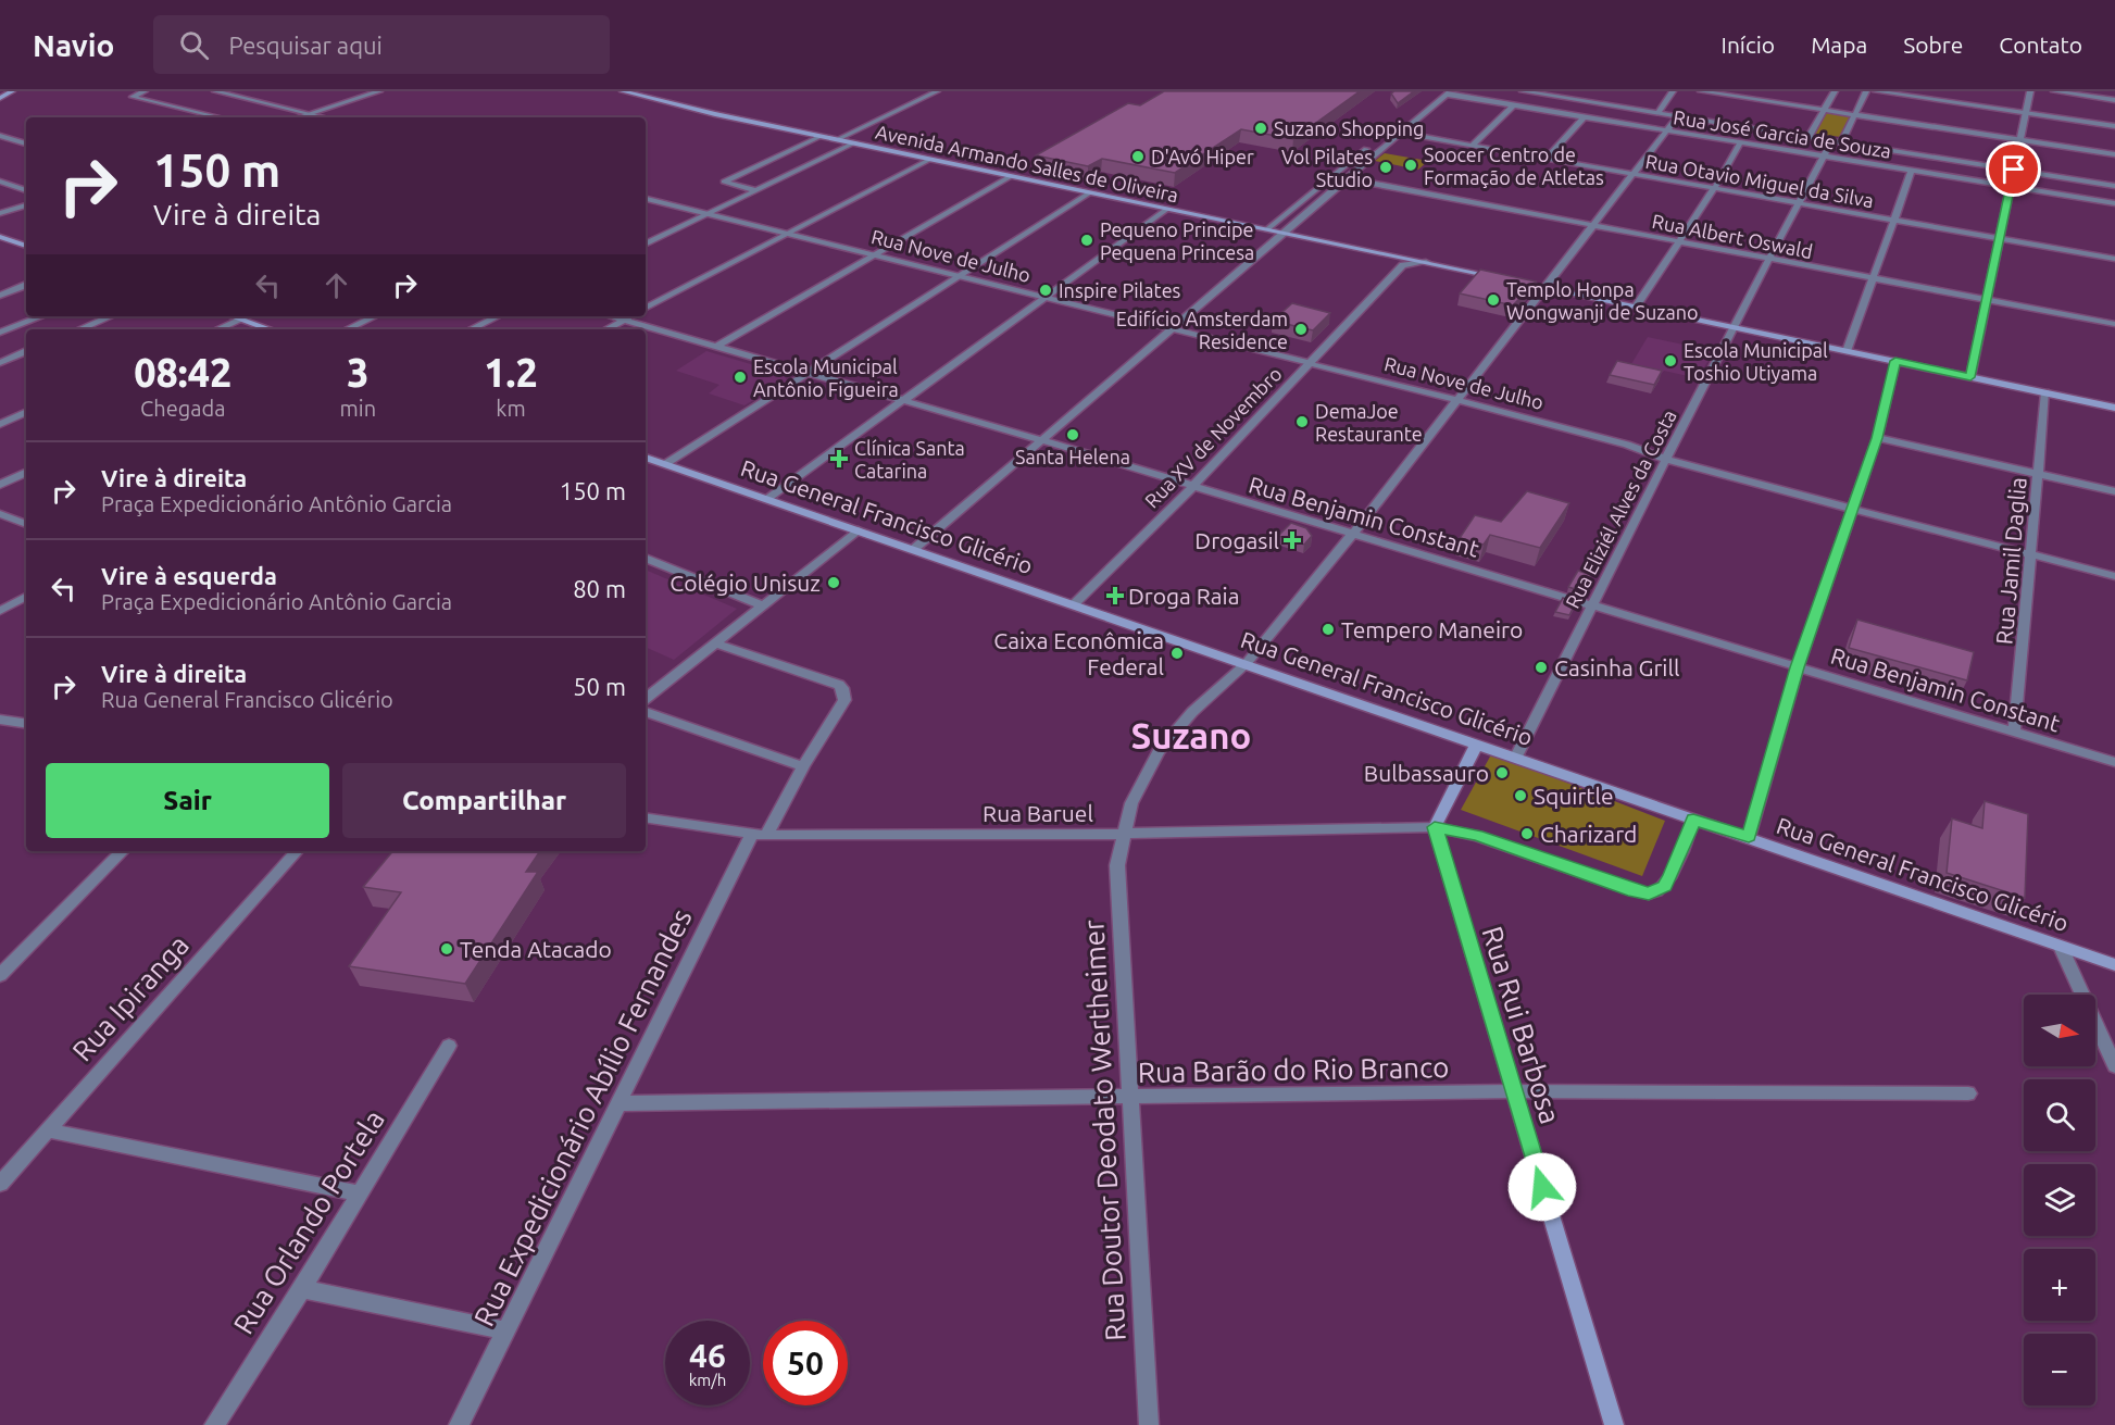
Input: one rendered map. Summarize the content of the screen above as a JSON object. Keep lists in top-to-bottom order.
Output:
{
  "streets": {
    "main road": ["Avenida Armando Salles de Oliveira", "Rua General Francisco Glicério", "Rua Rui Barbosa"],
    "street": [
      "Rua José Garcia de Souza",
      "Rua Otavio Miguel da Silva",
      "Rua Albert Oswald",
      "Rua Nove de Julho",
      "Rua XV de Novembro",
      "Rua Eliziél Alves da Costa",
      "Rua Benjamin Constant",
      "Rua Jamil Daglia",
      "Rua Baruel",
      "Rua Ipiranga",
      "Rua Barão do Rio Branco",
      "Rua Expedicionário Abílio Fernandes",
      "Rua Doutor Deodato Wertheimer",
      "Rua Orlando Portela"
    ]
  },
  "crossings": [
    ["Rua José Garcia de Souza", "Rua Eliziél Alves da Costa"],
    ["Rua José Garcia de Souza", "Rua Doutor Deodato Wertheimer"],
    ["Avenida Armando Salles de Oliveira", "Rua Eliziél Alves da Costa"],
    ["Avenida Armando Salles de Oliveira", "Rua Jamil Daglia"],
    ["Avenida Armando Salles de Oliveira", "Rua Doutor Deodato Wertheimer"],
    ["Rua Otavio Miguel da Silva", "Rua Eliziél Alves da Costa"],
    ["Rua Otavio Miguel da Silva", "Rua Doutor Deodato Wertheimer"],
    ["Rua Albert Oswald", "Rua Eliziél Alves da Costa"],
    ["Rua Albert Oswald", "Rua Doutor Deodato Wertheimer"],
    ["Rua Nove de Julho", "Rua XV de Novembro"],
    ["Rua Nove de Julho", "Rua Eliziél Alves da Costa"],
    ["Rua Nove de Julho", "Rua Jamil Daglia"],
    ["Rua Nove de Julho", "Rua Doutor Deodato Wertheimer"],
    ["Rua XV de Novembro", "Rua General Francisco Glicério"],
    ["Rua XV de Novembro", "Rua Benjamin Constant"],
    ["Rua Eliziél Alves da Costa", "Rua General Francisco Glicério"],
    ["Rua Eliziél Alves da Costa", "Rua Benjamin Constant"],
    ["Rua General Francisco Glicério", "Rua Baruel"],
    ["Rua General Francisco Glicério", "Rua Doutor Deodato Wertheimer"],
    ["Rua Benjamin Constant", "Rua Jamil Daglia"],
    ["Rua Benjamin Constant", "Rua Doutor Deodato Wertheimer"],
    ["Rua Baruel", "Rua Rui Barbosa"],
    ["Rua Baruel", "Rua Expedicionário Abílio Fernandes"],
    ["Rua Baruel", "Rua Doutor Deodato Wertheimer"],
    ["Rua Rui Barbosa", "Rua Barão do Rio Branco"],
    ["Rua Barão do Rio Branco", "Rua Expedicionário Abílio Fernandes"],
    ["Rua Barão do Rio Branco", "Rua Doutor Deodato Wertheimer"]
  ],
  "districts": ["Suzano"],
  "places": {
    "other": [
      "Suzano Shopping",
      "D'Avó Hiper",
      "Soocer Centro de Formação de Atletas",
      "Vol Pilates Studio",
      "Pequeno Principe Pequena Princesa",
      "Inspire Pilates",
      "Templo Honpa Wongwanji de Suzano",
      "Edifício Amsterdam Residence",
      "Escola Municipal Toshio Utiyama",
      "Escola Municipal Antônio Figueira",
      "DemaJoe Restaurante",
      "Santa Helena",
      "Colégio Unisuz",
      "Tempero Maneiro",
      "Caixa Econômica Federal",
      "Casinha Grill",
      "Bulbassauro",
      "Squirtle",
      "Charizard",
      "Tenda Atacado"
    ],
    "health": ["Clínica Santa Catarina", "Drogasil", "Droga Raia"]
  },
  "north": "right",
  "page": {
    "header": "Navio",
    "search": "Pesquisar aqui",
    "nav": [
      "Início",
      "Mapa",
      "Sobre",
      "Contato"
    ],
    "turn": ["150 m", "Vire à direita"],
    "eta": [
      "08:42",
      "Chegada",
      "3",
      "min",
      "1.2",
      "km"
    ],
    "list": [
      {
        "name": "Vire à direita",
        "note": "Praça Expedicionário Antônio Garcia",
        "value": "150 m"
      },
      {
        "name": "Vire à esquerda",
        "note": "Praça Expedicionário Antônio Garcia",
        "value": "80 m"
      },
      {
        "name": "Vire à direita",
        "note": "Rua General Francisco Glicério",
        "value": "50 m"
      }
    ],
    "buttons": ["Sair", "Compartilhar"],
    "map_buttons": ["+", "−"],
    "speed": "46 km/h",
    "limit": "50"
  }
}
